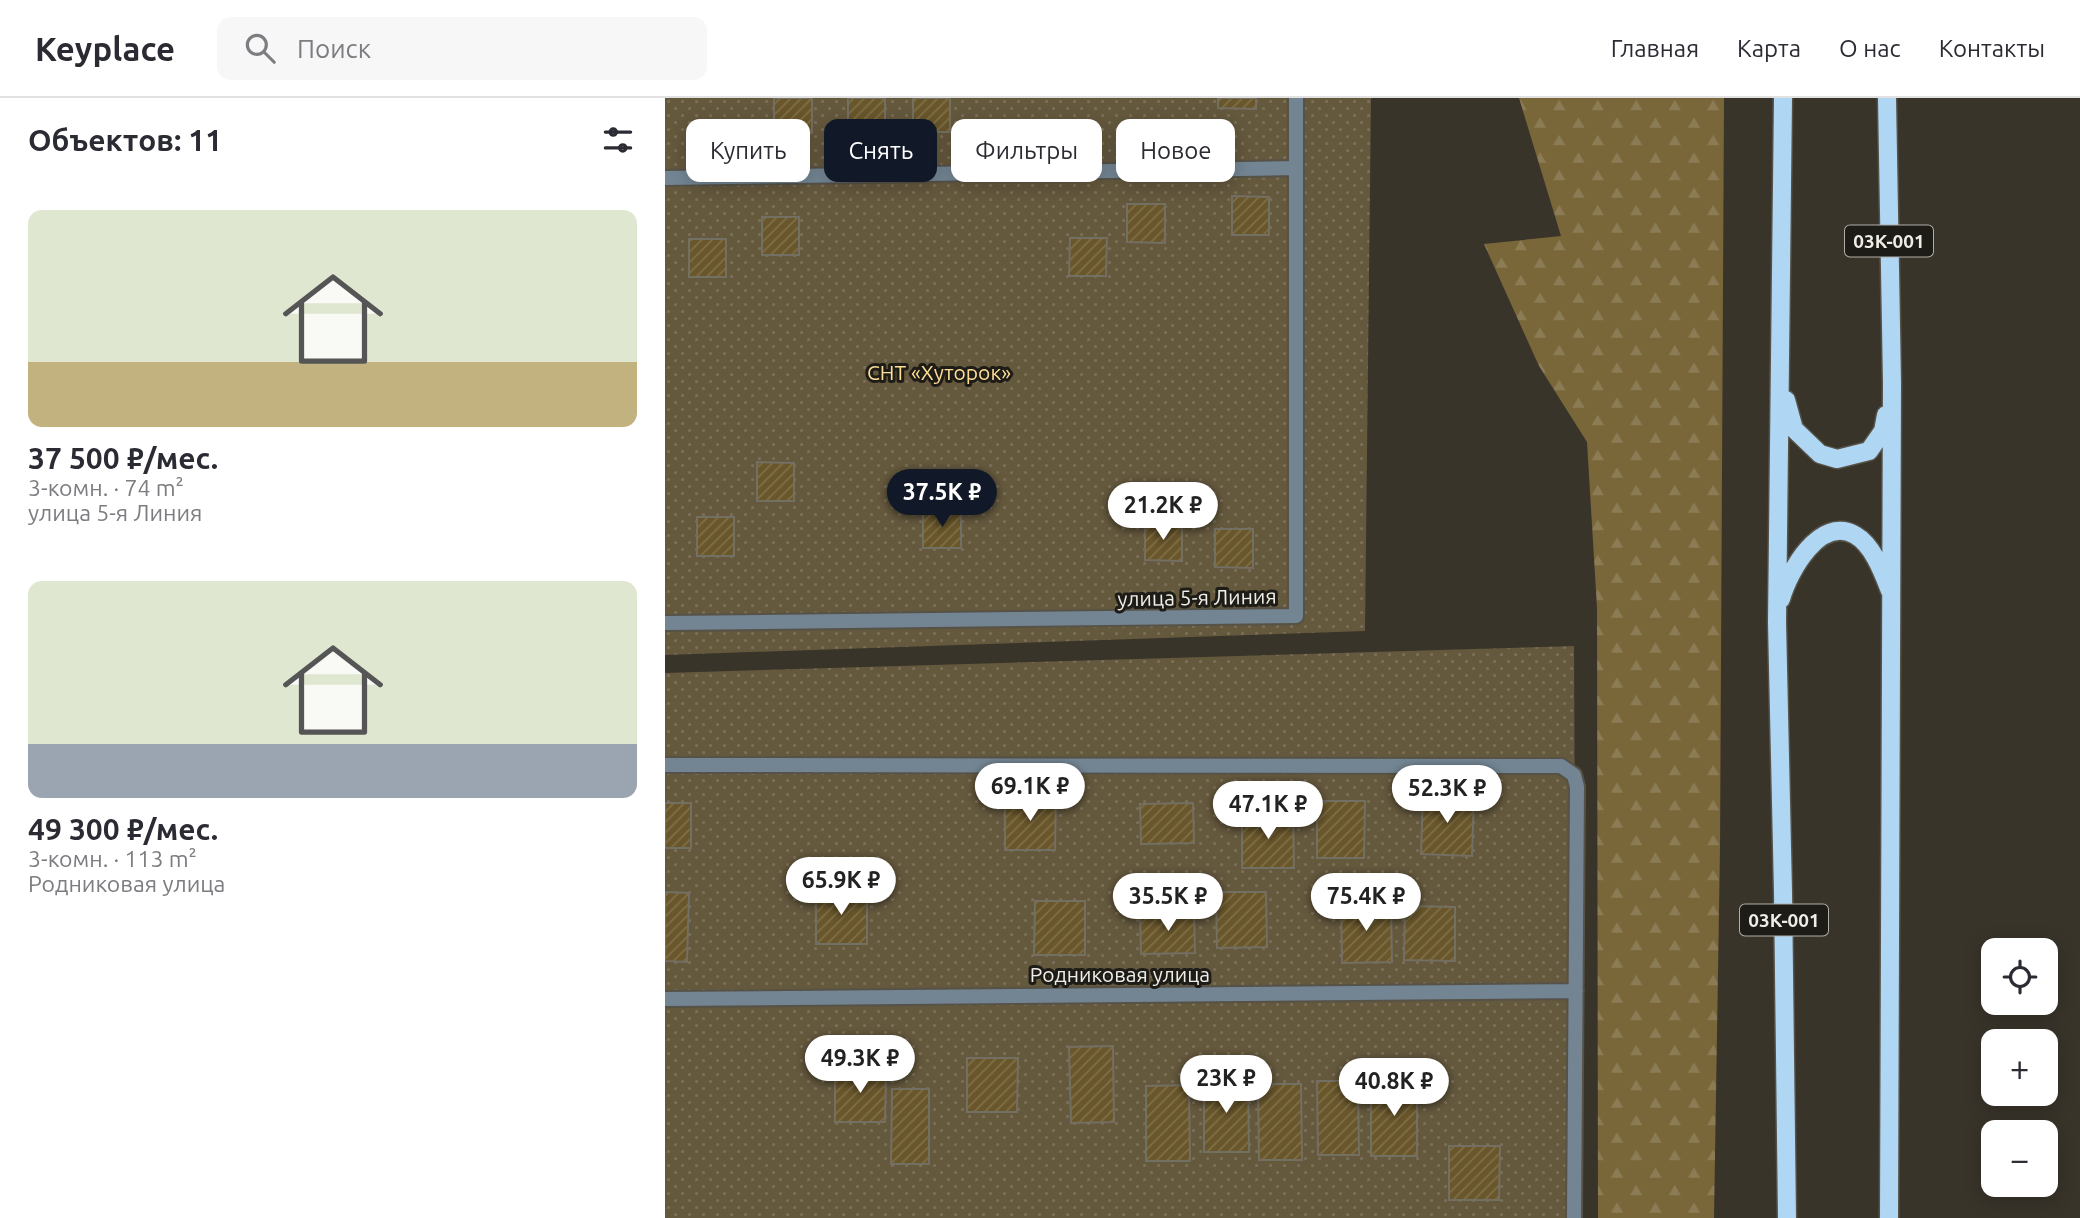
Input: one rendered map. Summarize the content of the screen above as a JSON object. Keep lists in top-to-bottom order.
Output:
{
  "streets": {
    "main road": ["03К-001"],
    "street": ["улица 5-я Линия", "Родниковая улица"]
  },
  "parks": ["СНТ «Хуторок»"],
  "page": {
    "header": "Keyplace",
    "search": "Поиск",
    "nav": [
      "Главная",
      "Карта",
      "О нас",
      "Контакты"
    ],
    "heading": "Объектов: 11",
    "chip": [
      "Купить",
      "Снять",
      "Фильтры",
      "Новое"
    ],
    "list": [
      {
        "name": "37 500 ₽/мес.",
        "note": "3-комн. · 74 m² · улица 5-я Линия"
      },
      {
        "name": "49 300 ₽/мес.",
        "note": "3-комн. · 113 m² · Родниковая улица"
      }
    ],
    "price": [
      "37.5K ₽",
      "21.2K ₽",
      "69.1K ₽",
      "52.3K ₽",
      "47.1K ₽",
      "65.9K ₽",
      "35.5K ₽",
      "75.4K ₽",
      "49.3K ₽",
      "23K ₽",
      "40.8K ₽"
    ],
    "map_buttons": ["+", "−"]
  }
}
